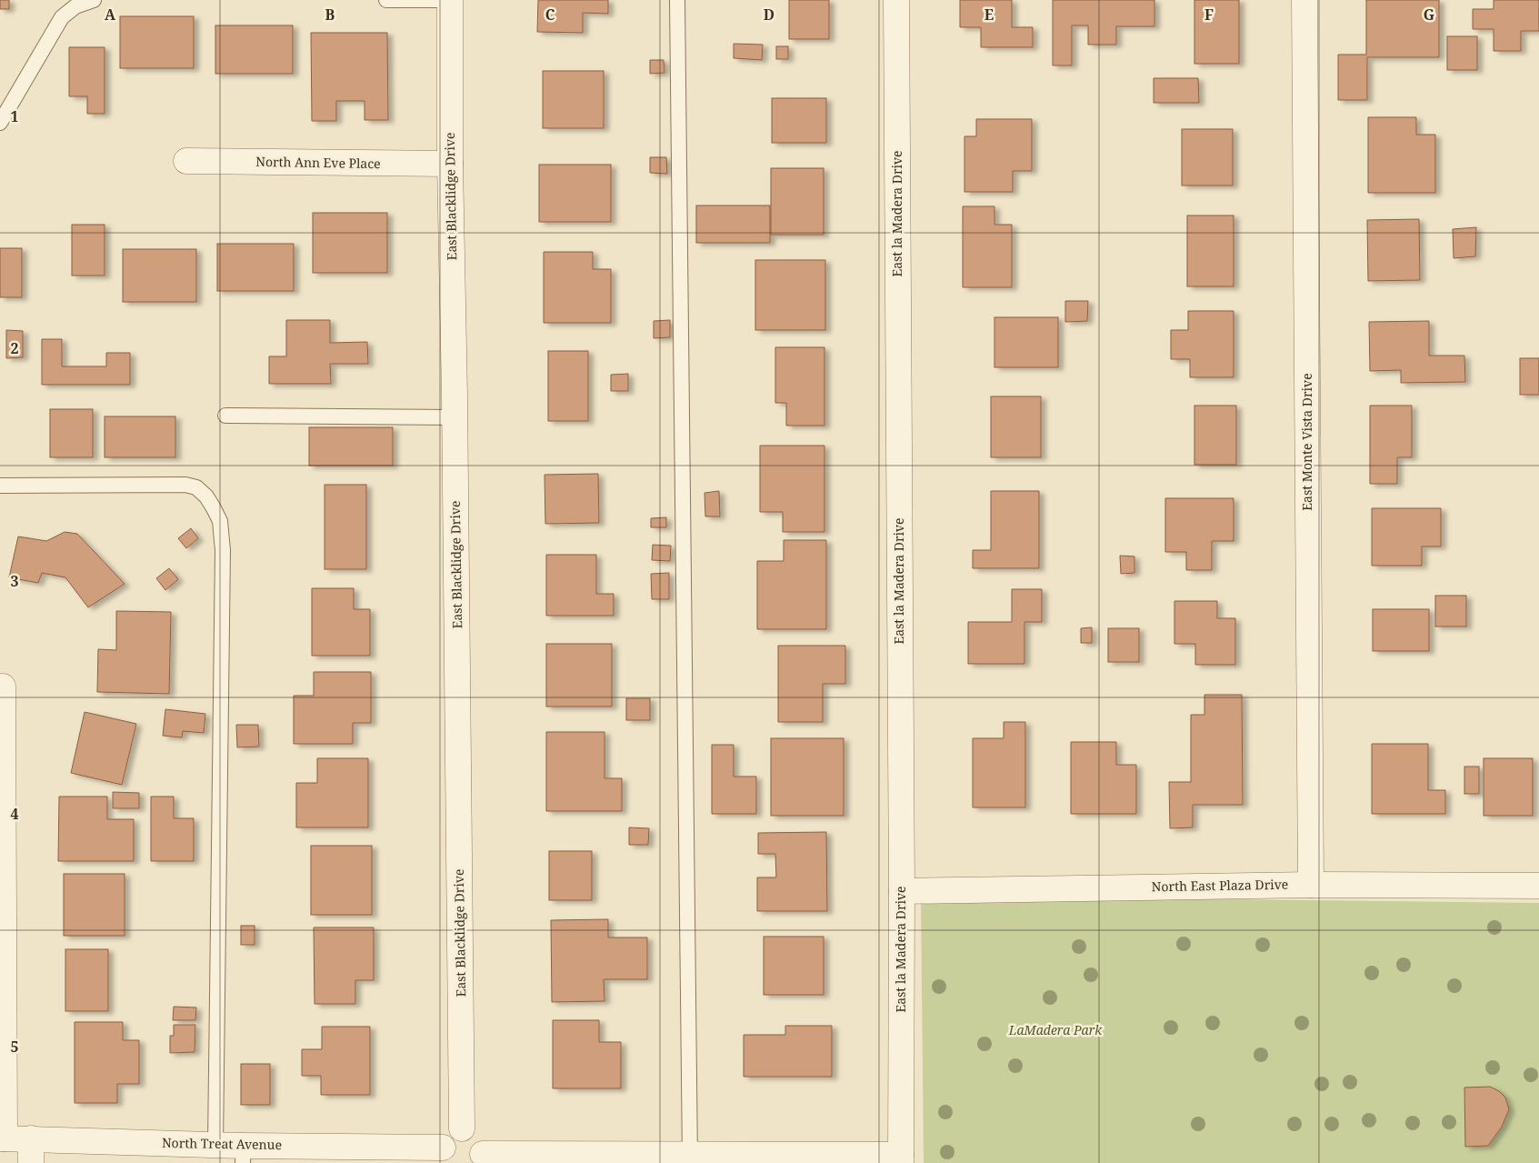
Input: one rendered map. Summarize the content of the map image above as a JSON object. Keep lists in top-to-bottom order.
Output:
{
  "streets": {
    "street": [
      "North Ann Eve Place",
      "East Blacklidge Drive",
      "East la Madera Drive",
      "East Monte Vista Drive",
      "North East Plaza Drive",
      "North Treat Avenue"
    ]
  },
  "crossings": [
    ["North Ann Eve Place", "East Blacklidge Drive"],
    ["East la Madera Drive", "North East Plaza Drive"],
    ["East Monte Vista Drive", "North East Plaza Drive"]
  ],
  "parks": ["LaMadera Park"],
  "grid": {
    "columns": [
      "A",
      "B",
      "C",
      "D",
      "E",
      "F",
      "G"
    ],
    "rows": [
      "1",
      "2",
      "3",
      "4",
      "5"
    ]
  }
}
